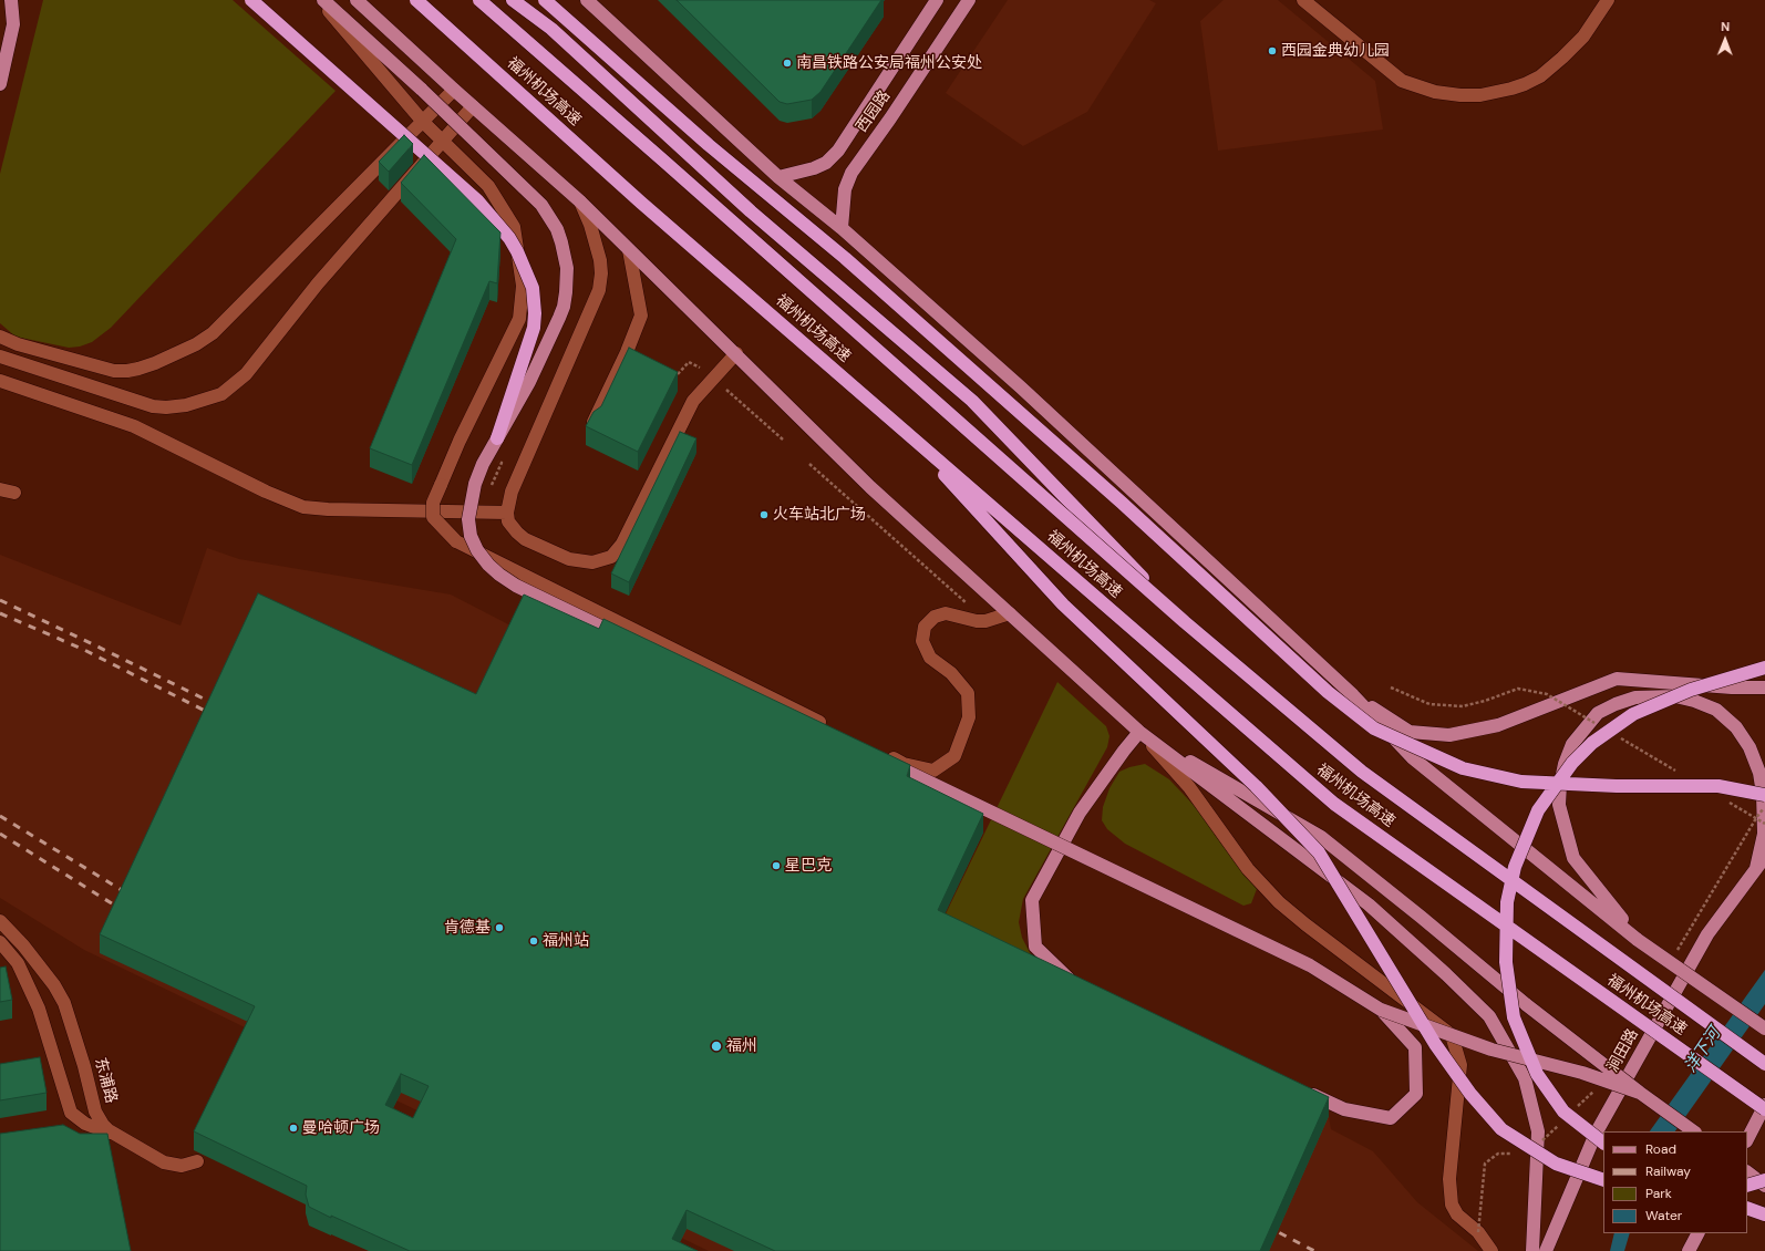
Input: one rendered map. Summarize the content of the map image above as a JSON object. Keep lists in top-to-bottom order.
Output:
{
  "streets": {
    "highway": ["福州机场高速"],
    "main road": ["西园路", "涧田路"],
    "street": ["东浦路"]
  },
  "water": ["洋下河"],
  "places": [
    "西园金典幼儿园",
    "南昌铁路公安局福州公安处",
    "火车站北广场",
    "星巴克",
    "肯德基",
    "福州站",
    "福州",
    "曼哈顿广场"
  ],
  "legend": [
    "Road",
    "Railway",
    "Park",
    "Water"
  ],
  "north": "top"
}
